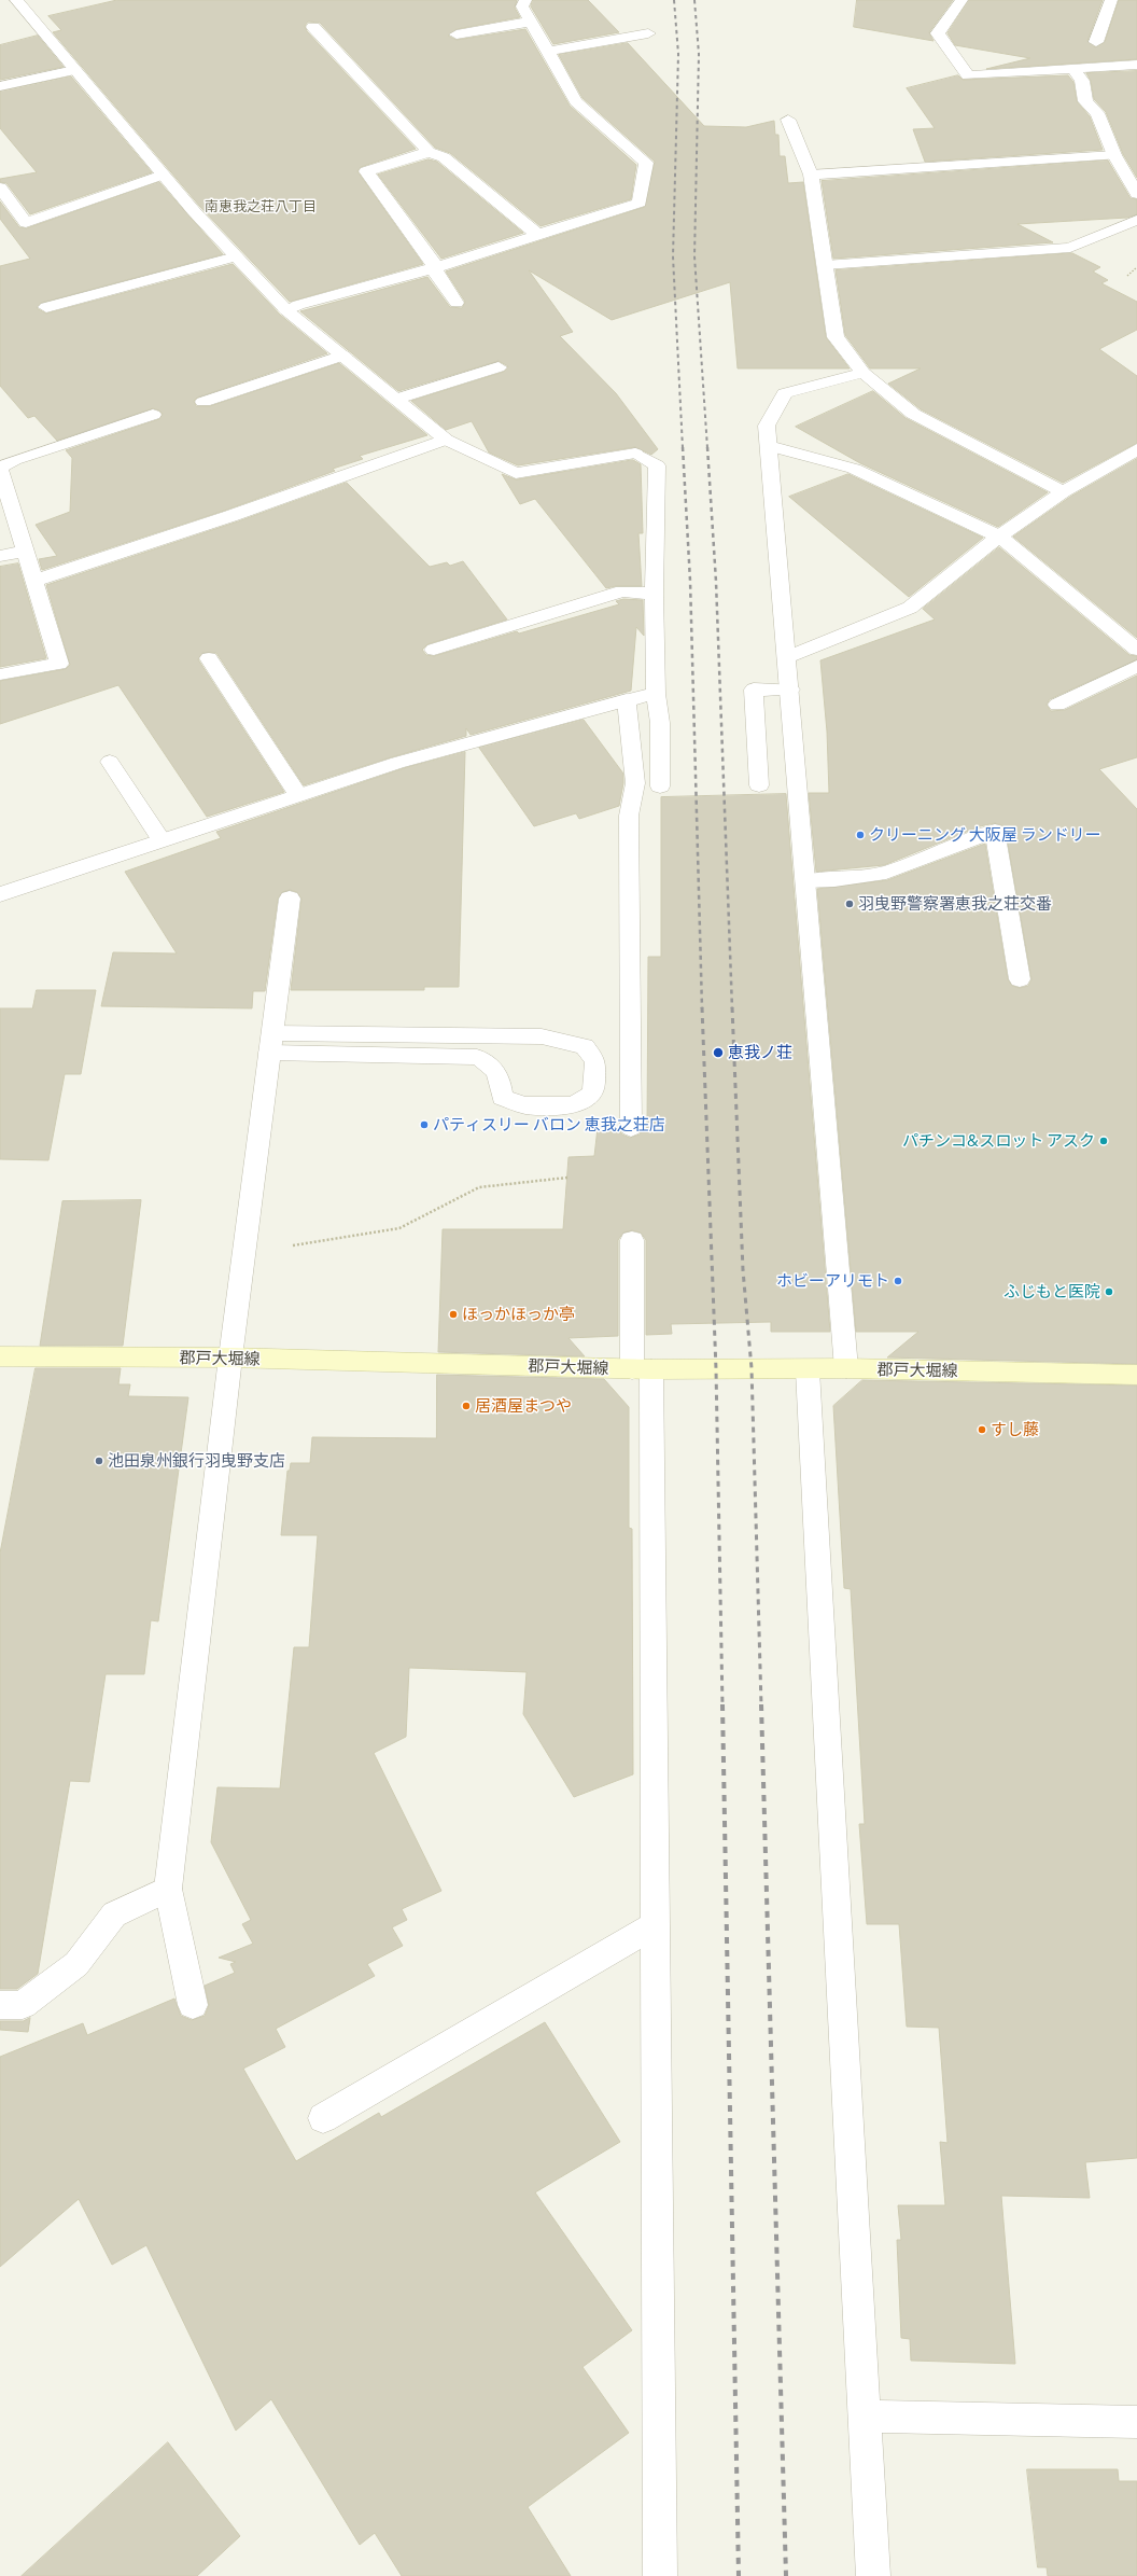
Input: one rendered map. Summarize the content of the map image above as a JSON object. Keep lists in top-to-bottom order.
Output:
{
  "streets": {
    "main road": ["郡戸大堀線"]
  },
  "districts": ["南恵我之荘八丁目"],
  "places": [
    "クリーニング 大阪屋 ランドリー",
    "羽曳野警察署恵我之荘交番",
    "恵我ノ荘",
    "パティスリー バロン 恵我之荘店",
    "パチンコ&スロット アスク",
    "ホビーアリモト",
    "ふじもと医院",
    "ほっかほっか亭",
    "居酒屋まつや",
    "すし藤",
    "池田泉州銀行羽曳野支店"
  ]
}
